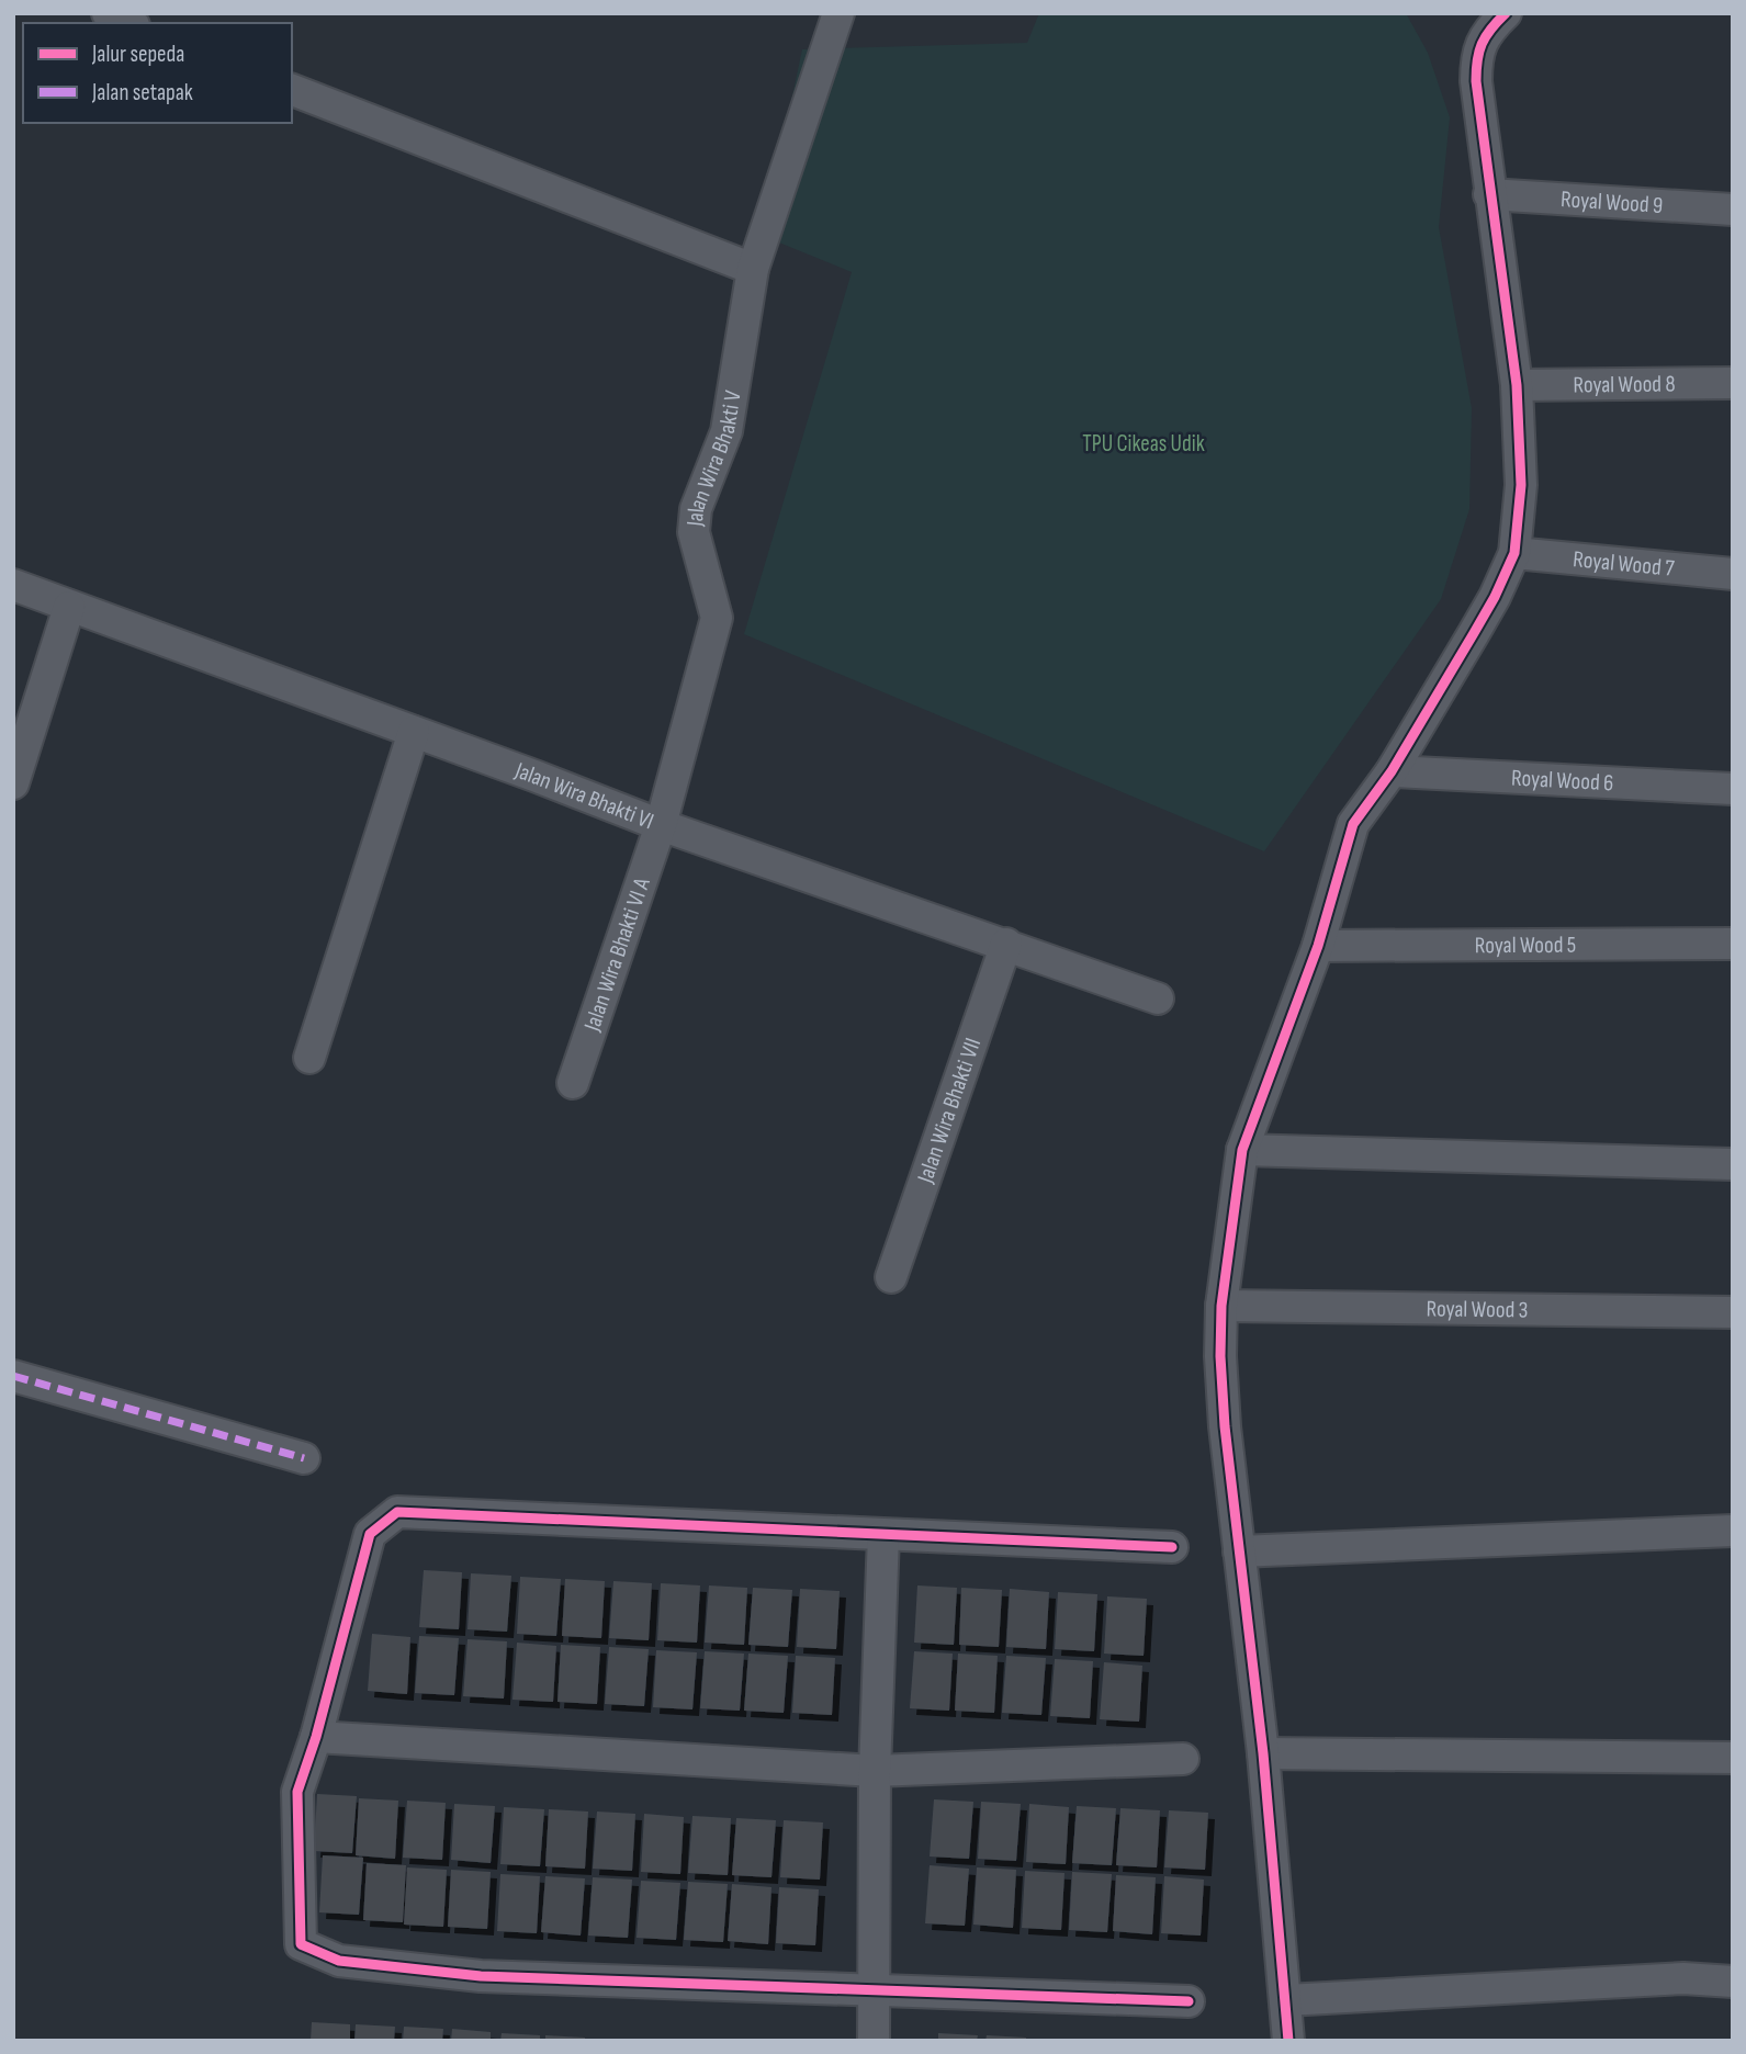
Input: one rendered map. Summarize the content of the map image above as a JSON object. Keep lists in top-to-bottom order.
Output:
{
  "streets": {
    "street": [
      "Royal Wood 9",
      "Royal Wood 8",
      "Jalan Wira Bhakti V",
      "Royal Wood 7",
      "Royal Wood 6",
      "Jalan Wira Bhakti VI",
      "Royal Wood 5",
      "Jalan Wira Bhakti VI A",
      "Jalan Wira Bhakti VII",
      "Royal Wood 3"
    ]
  },
  "crossings": [
    ["Jalan Wira Bhakti V", "Jalan Wira Bhakti VI"],
    ["Jalan Wira Bhakti V", "Jalan Wira Bhakti VI A"],
    ["Jalan Wira Bhakti VI", "Jalan Wira Bhakti VI A"],
    ["Jalan Wira Bhakti VI", "Jalan Wira Bhakti VII"]
  ],
  "parks": ["TPU Cikeas Udik"],
  "legend": ["Jalur sepeda", "Jalan setapak"]
}
